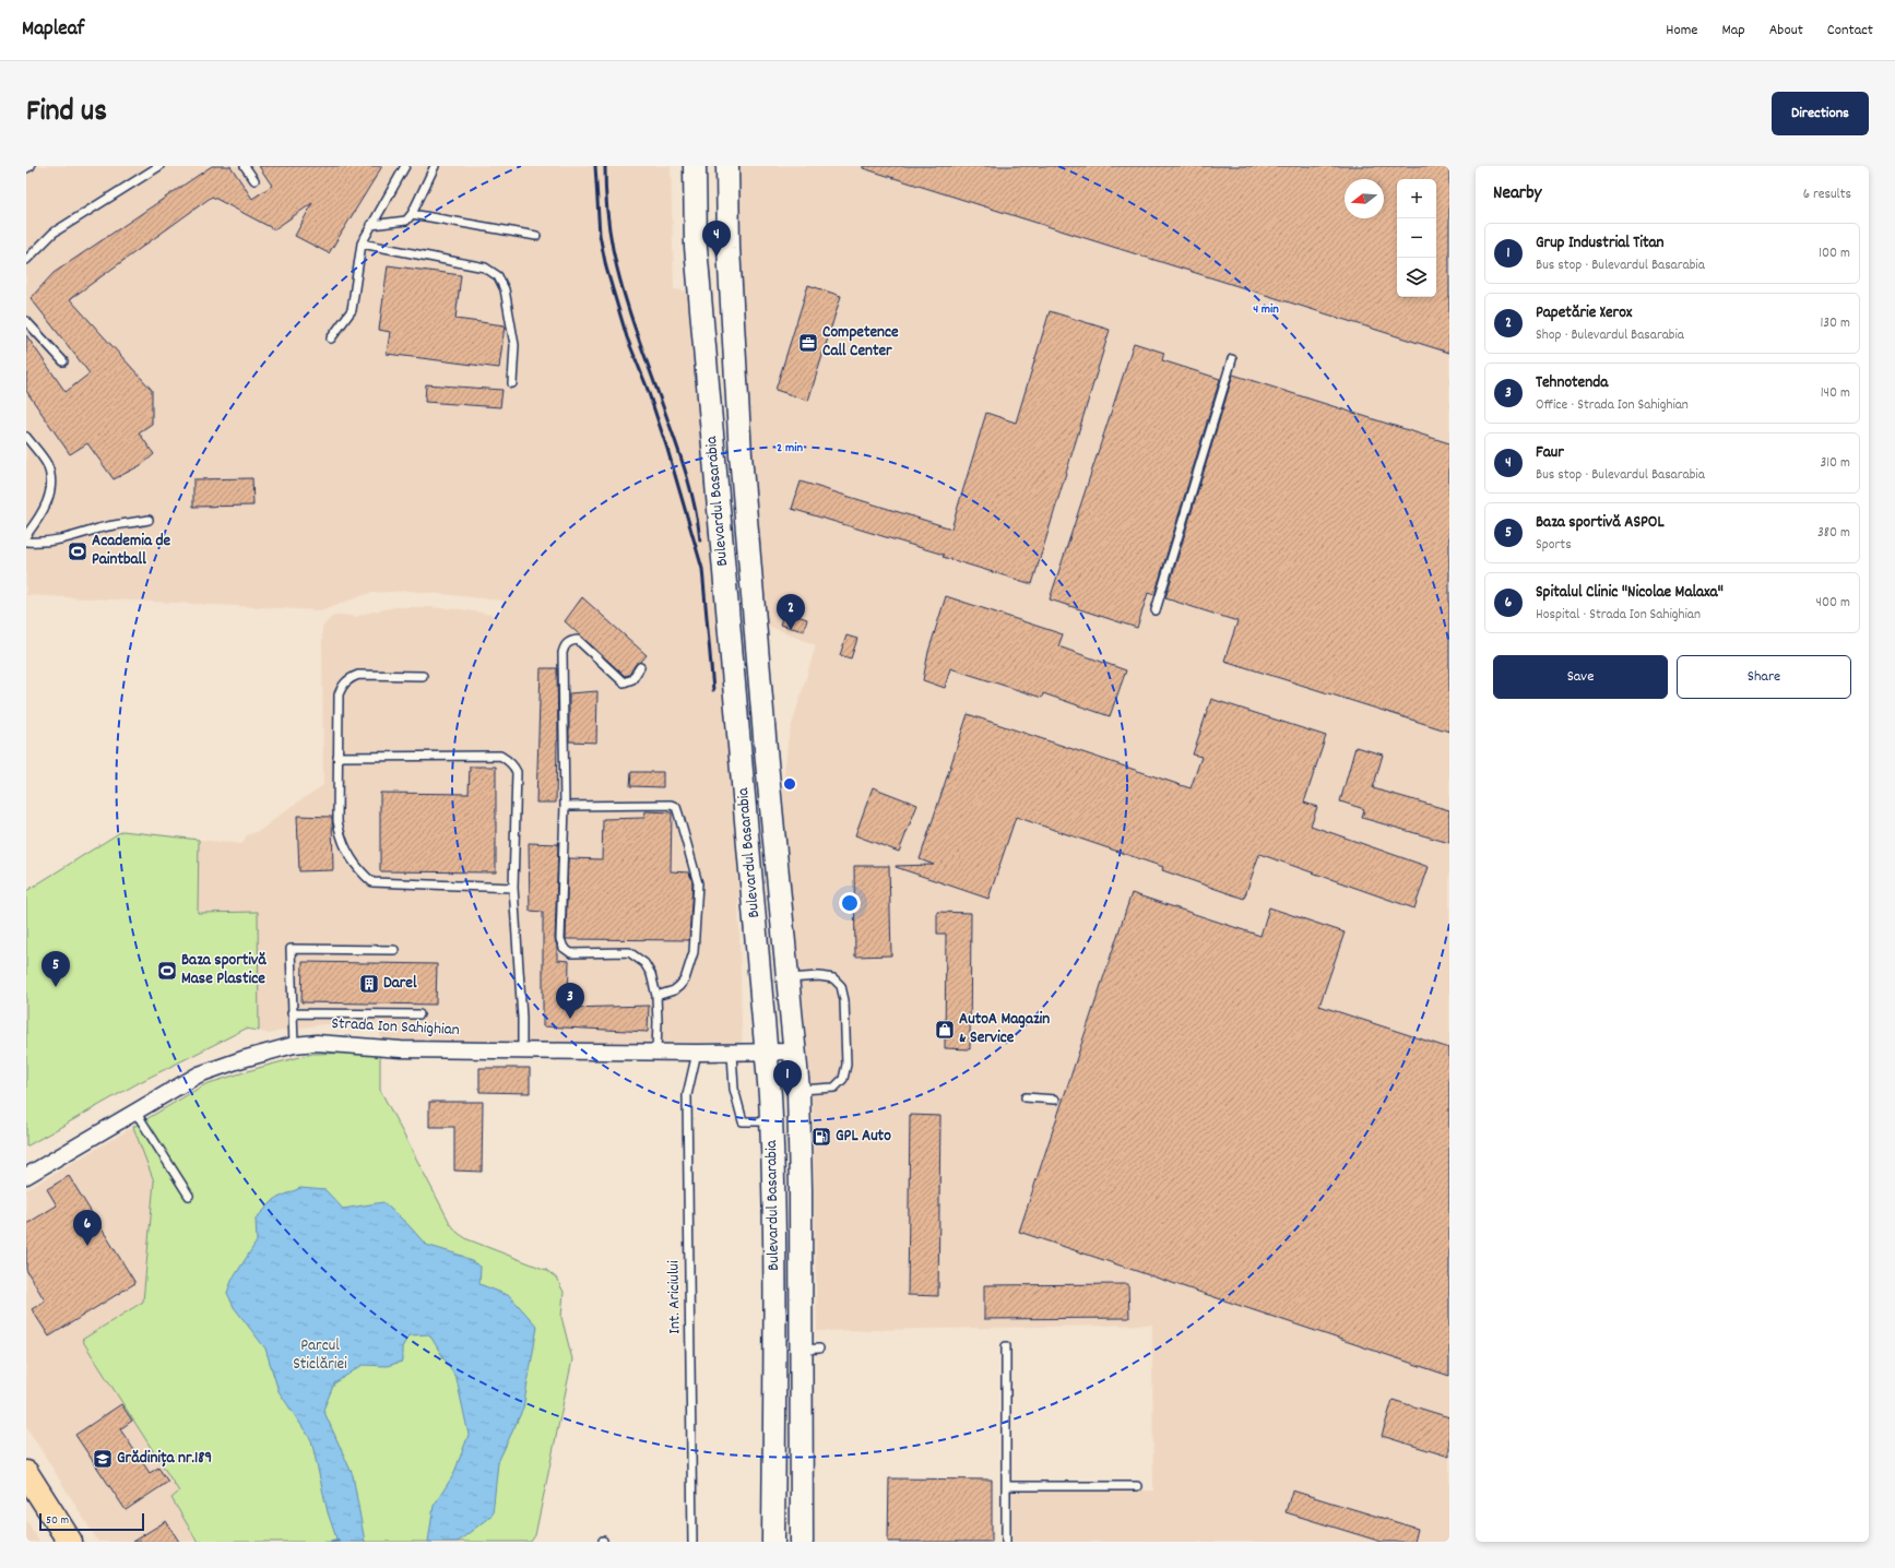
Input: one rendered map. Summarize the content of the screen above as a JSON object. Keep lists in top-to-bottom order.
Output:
{
  "streets": {
    "main road": ["Bulevardul Basarabia"],
    "street": ["Strada Ion Sahighian"],
    "lane": ["Int. Ariciului"]
  },
  "crossings": [
    ["Bulevardul Basarabia", "Strada Ion Sahighian"],
    ["Strada Ion Sahighian", "Int. Ariciului"]
  ],
  "parks": ["Parcul Sticlăriei"],
  "places": {
    "office": ["Competence Call Center"],
    "sports": ["Academia de Paintball", "Baza sportivă Mase Plastice"],
    "building": ["Darel"],
    "shop": ["AutoA Magazin & Service"],
    "fuel station": ["GPL Auto"],
    "school or university": ["Grădinița nr.189"]
  },
  "scale_bar": "50 m",
  "north": "left",
  "page": {
    "header": "Mapleaf",
    "nav": [
      "Home",
      "Map",
      "About",
      "Contact"
    ],
    "title": "Find us",
    "buttons": [
      "Directions",
      ["Save", "Share"]
    ],
    "heading": ["Nearby", "6 results"],
    "map_buttons": ["+", "−"],
    "pins": [
      "4",
      "2",
      "5",
      "3",
      "1",
      "6"
    ],
    "list": [
      {
        "mark": "1",
        "name": "Grup Industrial Titan",
        "note": "Bus stop · Bulevardul Basarabia",
        "value": "100 m"
      },
      {
        "mark": "2",
        "name": "Papetărie Xerox",
        "note": "Shop · Bulevardul Basarabia",
        "value": "130 m"
      },
      {
        "mark": "3",
        "name": "Tehnotenda",
        "note": "Office · Strada Ion Sahighian",
        "value": "140 m"
      },
      {
        "mark": "4",
        "name": "Faur",
        "note": "Bus stop · Bulevardul Basarabia",
        "value": "310 m"
      },
      {
        "mark": "5",
        "name": "Baza sportivă ASPOL",
        "note": "Sports",
        "value": "380 m"
      },
      {
        "mark": "6",
        "name": "Spitalul Clinic \"Nicolae Malaxa\"",
        "note": "Hospital · Strada Ion Sahighian",
        "value": "400 m"
      }
    ],
    "scale": "50 m"
  },
  "rings": ["4 min", "2 min"]
}
